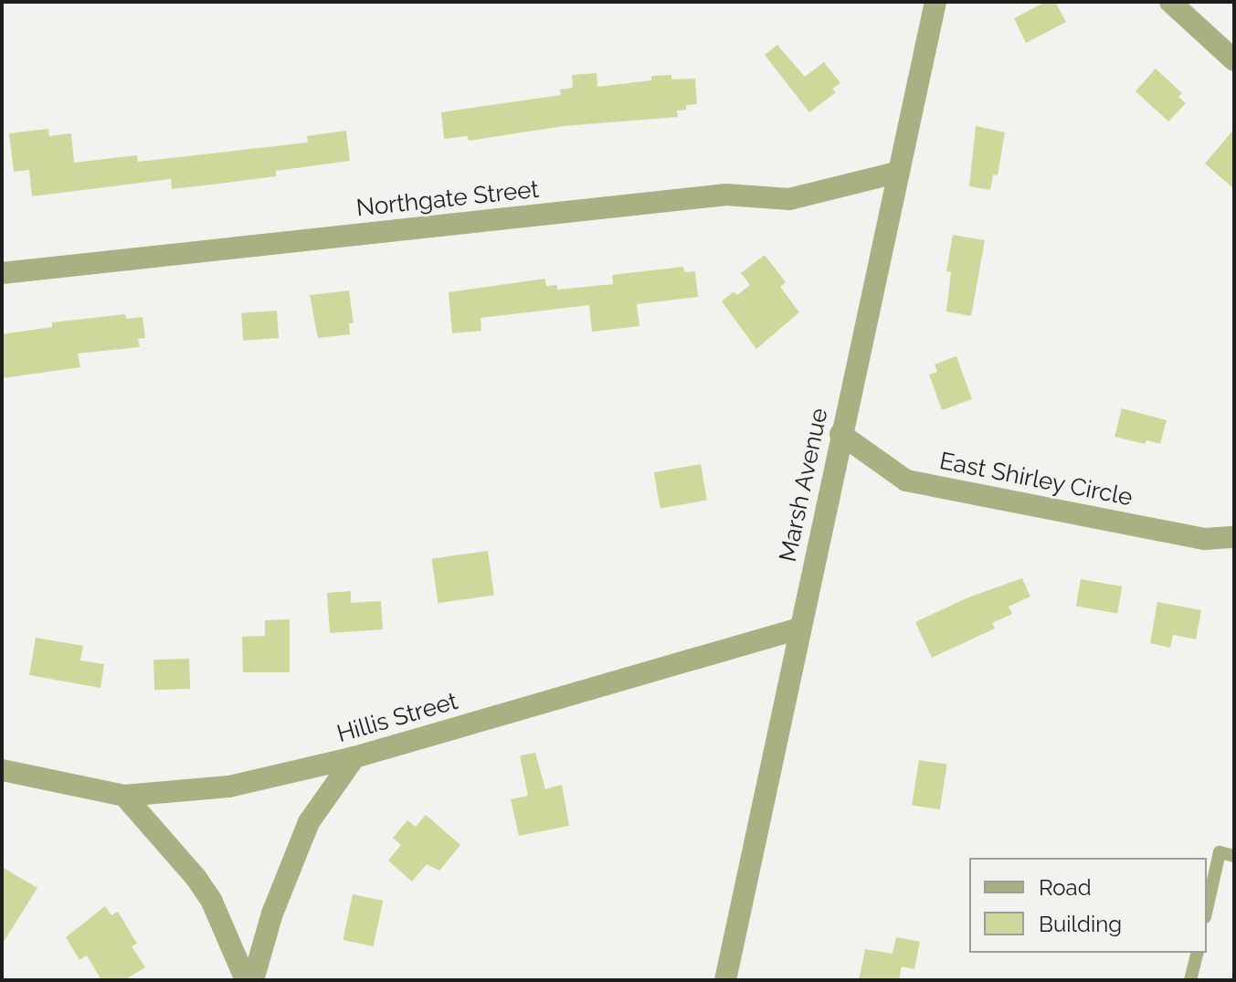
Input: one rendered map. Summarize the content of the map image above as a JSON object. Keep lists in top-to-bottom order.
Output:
{
  "streets": {
    "street": [
      "Northgate Street",
      "East Shirley Circle",
      "Marsh Avenue",
      "Hillis Street"
    ]
  },
  "crossings": [
    ["Northgate Street", "Marsh Avenue"],
    ["East Shirley Circle", "Marsh Avenue"],
    ["Marsh Avenue", "Hillis Street"]
  ],
  "legend": ["Road", "Building"]
}
